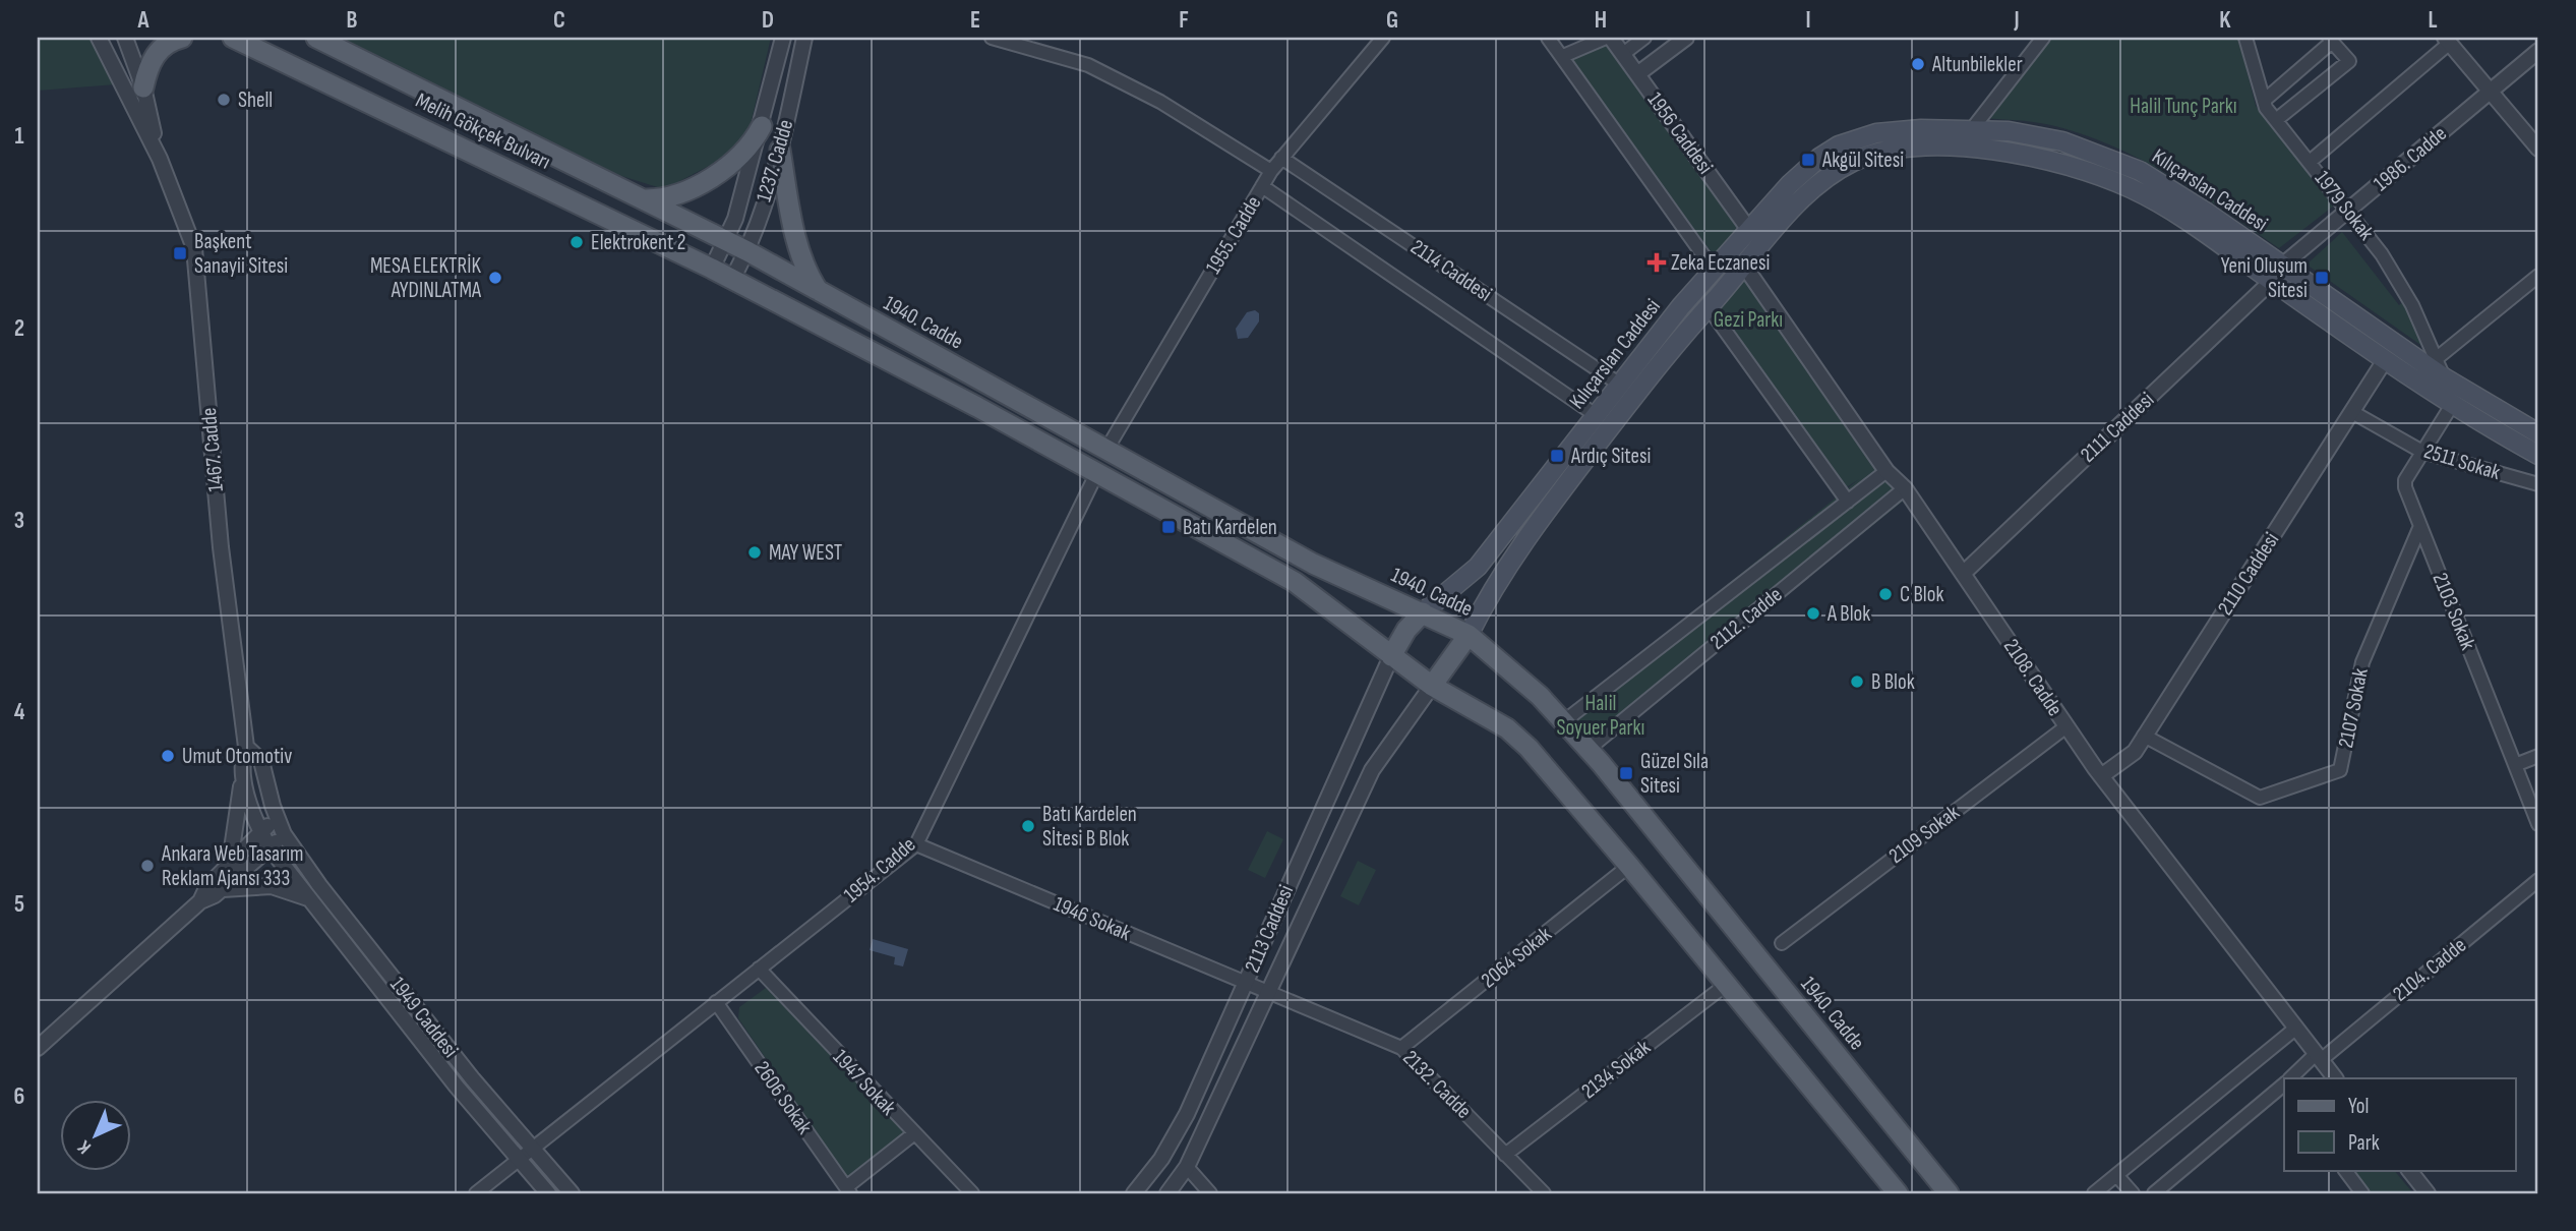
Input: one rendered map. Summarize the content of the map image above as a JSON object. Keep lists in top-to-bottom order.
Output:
{
  "streets": {
    "main road": ["Melih Gökçek Bulvarı", "Kılıçarslan Caddesi", "1940. Cadde"],
    "street": [
      "1956 Caddesi",
      "1986. Cadde",
      "1237. Cadde",
      "1979 Sokak",
      "1955. Cadde",
      "2114 Caddesi",
      "2111 Caddesi",
      "1467. Cadde",
      "2511 Sokak",
      "2110 Caddesi",
      "2103 Sokak",
      "2112. Cadde",
      "2108. Cadde",
      "2107 Sokak",
      "2109 Sokak",
      "1954. Cadde",
      "1946 Sokak",
      "2113 Caddesi",
      "2064 Sokak",
      "2104. Cadde",
      "1949 Caddesi",
      "2134 Sokak",
      "1947 Sokak",
      "2132. Cadde",
      "2606 Sokak"
    ]
  },
  "crossings": [
    ["Melih Gökçek Bulvarı", "1237. Cadde"],
    ["Melih Gökçek Bulvarı", "1940. Cadde"],
    ["1956 Caddesi", "Kılıçarslan Caddesi"],
    ["1986. Cadde", "Kılıçarslan Caddesi"],
    ["1986. Cadde", "1979 Sokak"],
    ["1237. Cadde", "1940. Cadde"],
    ["Kılıçarslan Caddesi", "1979 Sokak"],
    ["Kılıçarslan Caddesi", "2114 Caddesi"],
    ["Kılıçarslan Caddesi", "1940. Cadde"],
    ["Kılıçarslan Caddesi", "2111 Caddesi"],
    ["Kılıçarslan Caddesi", "2110 Caddesi"],
    ["Kılıçarslan Caddesi", "2103 Sokak"],
    ["Kılıçarslan Caddesi", "2108. Cadde"],
    ["1955. Cadde", "2114 Caddesi"],
    ["1955. Cadde", "1940. Cadde"],
    ["1940. Cadde", "2112. Cadde"],
    ["2111 Caddesi", "2108. Cadde"],
    ["1467. Cadde", "1949 Caddesi"],
    ["2511 Sokak", "2110 Caddesi"],
    ["2511 Sokak", "2103 Sokak"],
    ["2110 Caddesi", "2108. Cadde"],
    ["2110 Caddesi", "2107 Sokak"],
    ["2103 Sokak", "2107 Sokak"],
    ["2112. Cadde", "2108. Cadde"],
    ["2108. Cadde", "2109 Sokak"],
    ["2108. Cadde", "2104. Cadde"],
    ["1954. Cadde", "1946 Sokak"],
    ["1954. Cadde", "1949 Caddesi"],
    ["1954. Cadde", "1947 Sokak"],
    ["1954. Cadde", "2606 Sokak"],
    ["1946 Sokak", "2113 Caddesi"],
    ["1946 Sokak", "2132. Cadde"],
    ["2113 Caddesi", "2132. Cadde"],
    ["2064 Sokak", "2132. Cadde"],
    ["2134 Sokak", "2132. Cadde"]
  ],
  "parks": ["Halil Tunç Parkı", "Gezi Parkı", "Halil Soyuer Parkı"],
  "places": {
    "other": [
      "Altunbilekler",
      "Shell",
      "Elektrokent 2",
      "MESA ELEKTRİK AYDINLATMA",
      "MAY WEST",
      "C Blok",
      "A Blok",
      "B Blok",
      "Umut Otomotiv",
      "Batı Kardelen Sİtesi B Blok",
      "Ankara Web Tasarım Reklam Ajansı 333"
    ],
    "transit": [
      "Akgül Sitesi",
      "Başkent Sanayii Sitesi",
      "Yeni Oluşum Sitesi",
      "Ardıç Sitesi",
      "Batı Kardelen",
      "Güzel Sıla Sitesi"
    ],
    "health": ["Zeka Eczanesi"]
  },
  "legend": ["Yol", "Park"],
  "north": "bottom left",
  "grid": {
    "columns": [
      "A",
      "B",
      "C",
      "D",
      "E",
      "F",
      "G",
      "H",
      "I",
      "J",
      "K",
      "L"
    ],
    "rows": [
      "1",
      "2",
      "3",
      "4",
      "5",
      "6"
    ]
  }
}
